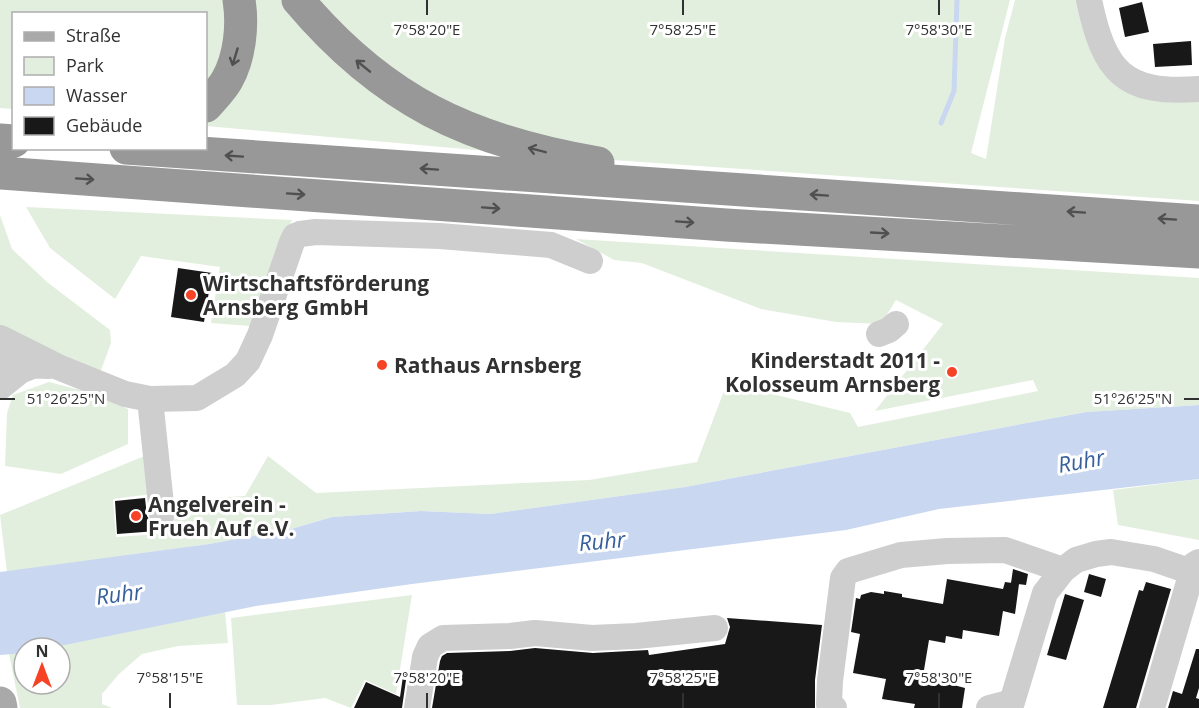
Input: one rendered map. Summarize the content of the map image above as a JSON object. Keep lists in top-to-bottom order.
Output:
{
  "water": ["Ruhr"],
  "places": [
    "Wirtschaftsförderung Arnsberg GmbH",
    "Rathaus Arnsberg",
    "Kinderstadt 2011 - Kolosseum Arnsberg",
    "Angelverein - Frueh Auf e.V."
  ],
  "legend": [
    "Straße",
    "Park",
    "Wasser",
    "Gebäude"
  ],
  "north": "top",
  "coordinates": [
    "7°58'20\"E",
    "7°58'25\"E",
    "7°58'30\"E",
    "51°26'25\"N",
    "7°58'15\"E"
  ]
}
